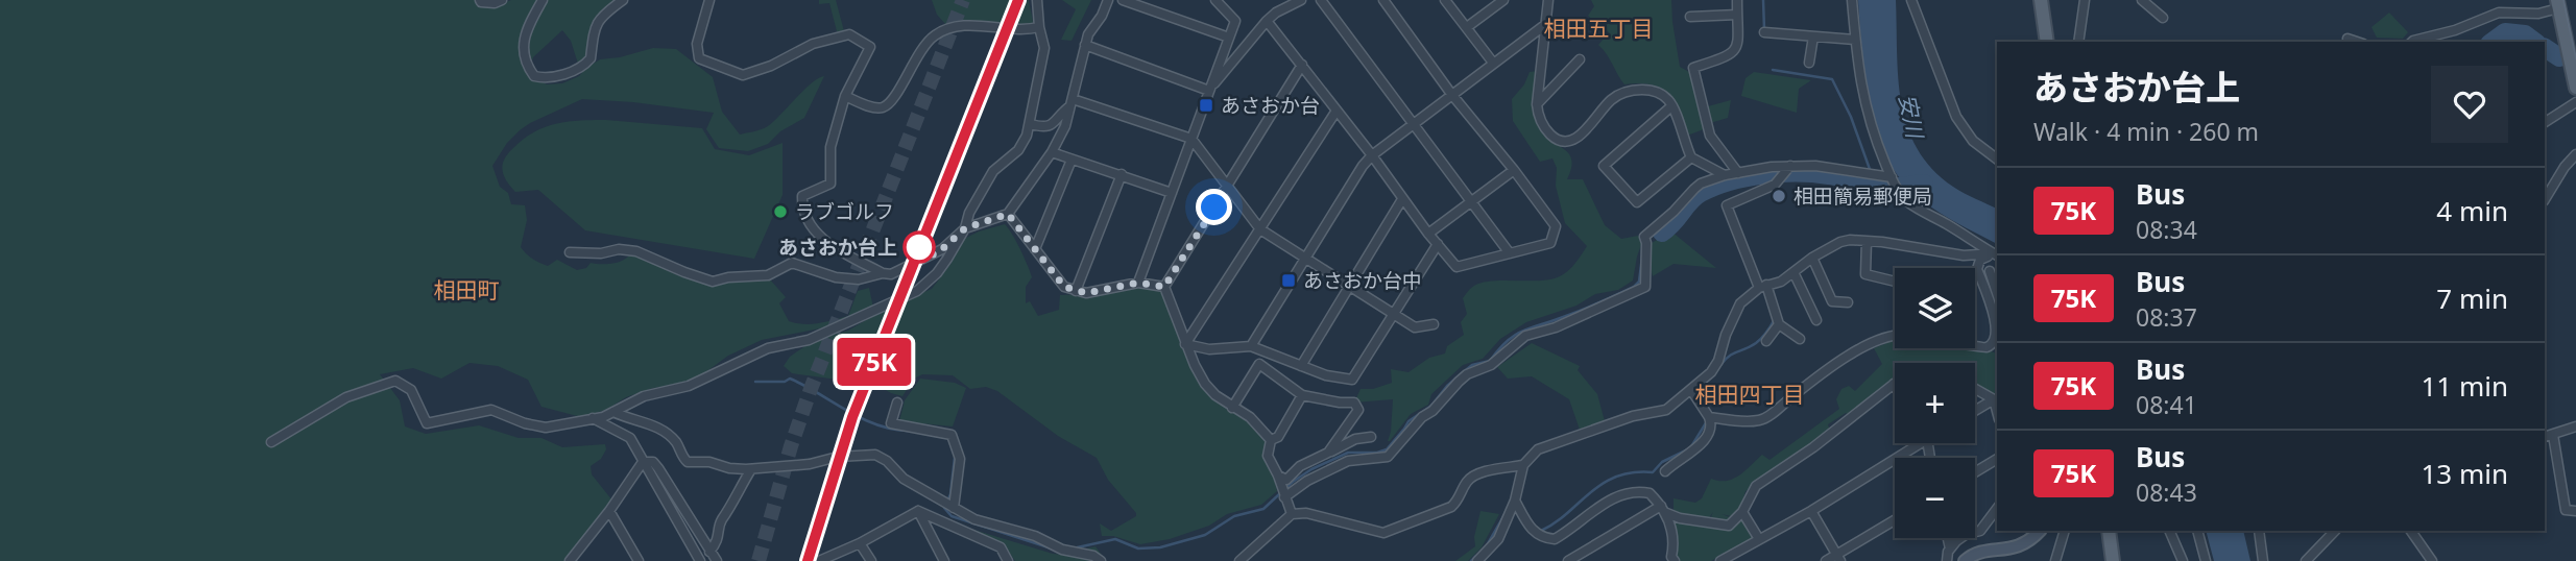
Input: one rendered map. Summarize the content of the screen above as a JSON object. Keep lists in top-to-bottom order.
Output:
{
  "districts": ["相田五丁目", "相田町", "相田四丁目"],
  "water": ["安川"],
  "places": {
    "transit": ["あさおか台", "あさおか台中"],
    "other": ["相田簡易郵便局", "ラブゴルフ", "あさおか台上"]
  },
  "lines": ["bus line 75K"],
  "page": {
    "on_map": "75K",
    "heading": ["あさおか台上", "Walk · 4 min · 260 m"],
    "list": [
      {
        "mark": "75K",
        "name": "Bus",
        "note": "08:34",
        "value": "4 min"
      },
      {
        "mark": "75K",
        "name": "Bus",
        "note": "08:37",
        "value": "7 min"
      },
      {
        "mark": "75K",
        "name": "Bus",
        "note": "08:41",
        "value": "11 min"
      },
      {
        "mark": "75K",
        "name": "Bus",
        "note": "08:43",
        "value": "13 min"
      }
    ],
    "map_buttons": ["+", "−"]
  }
}
